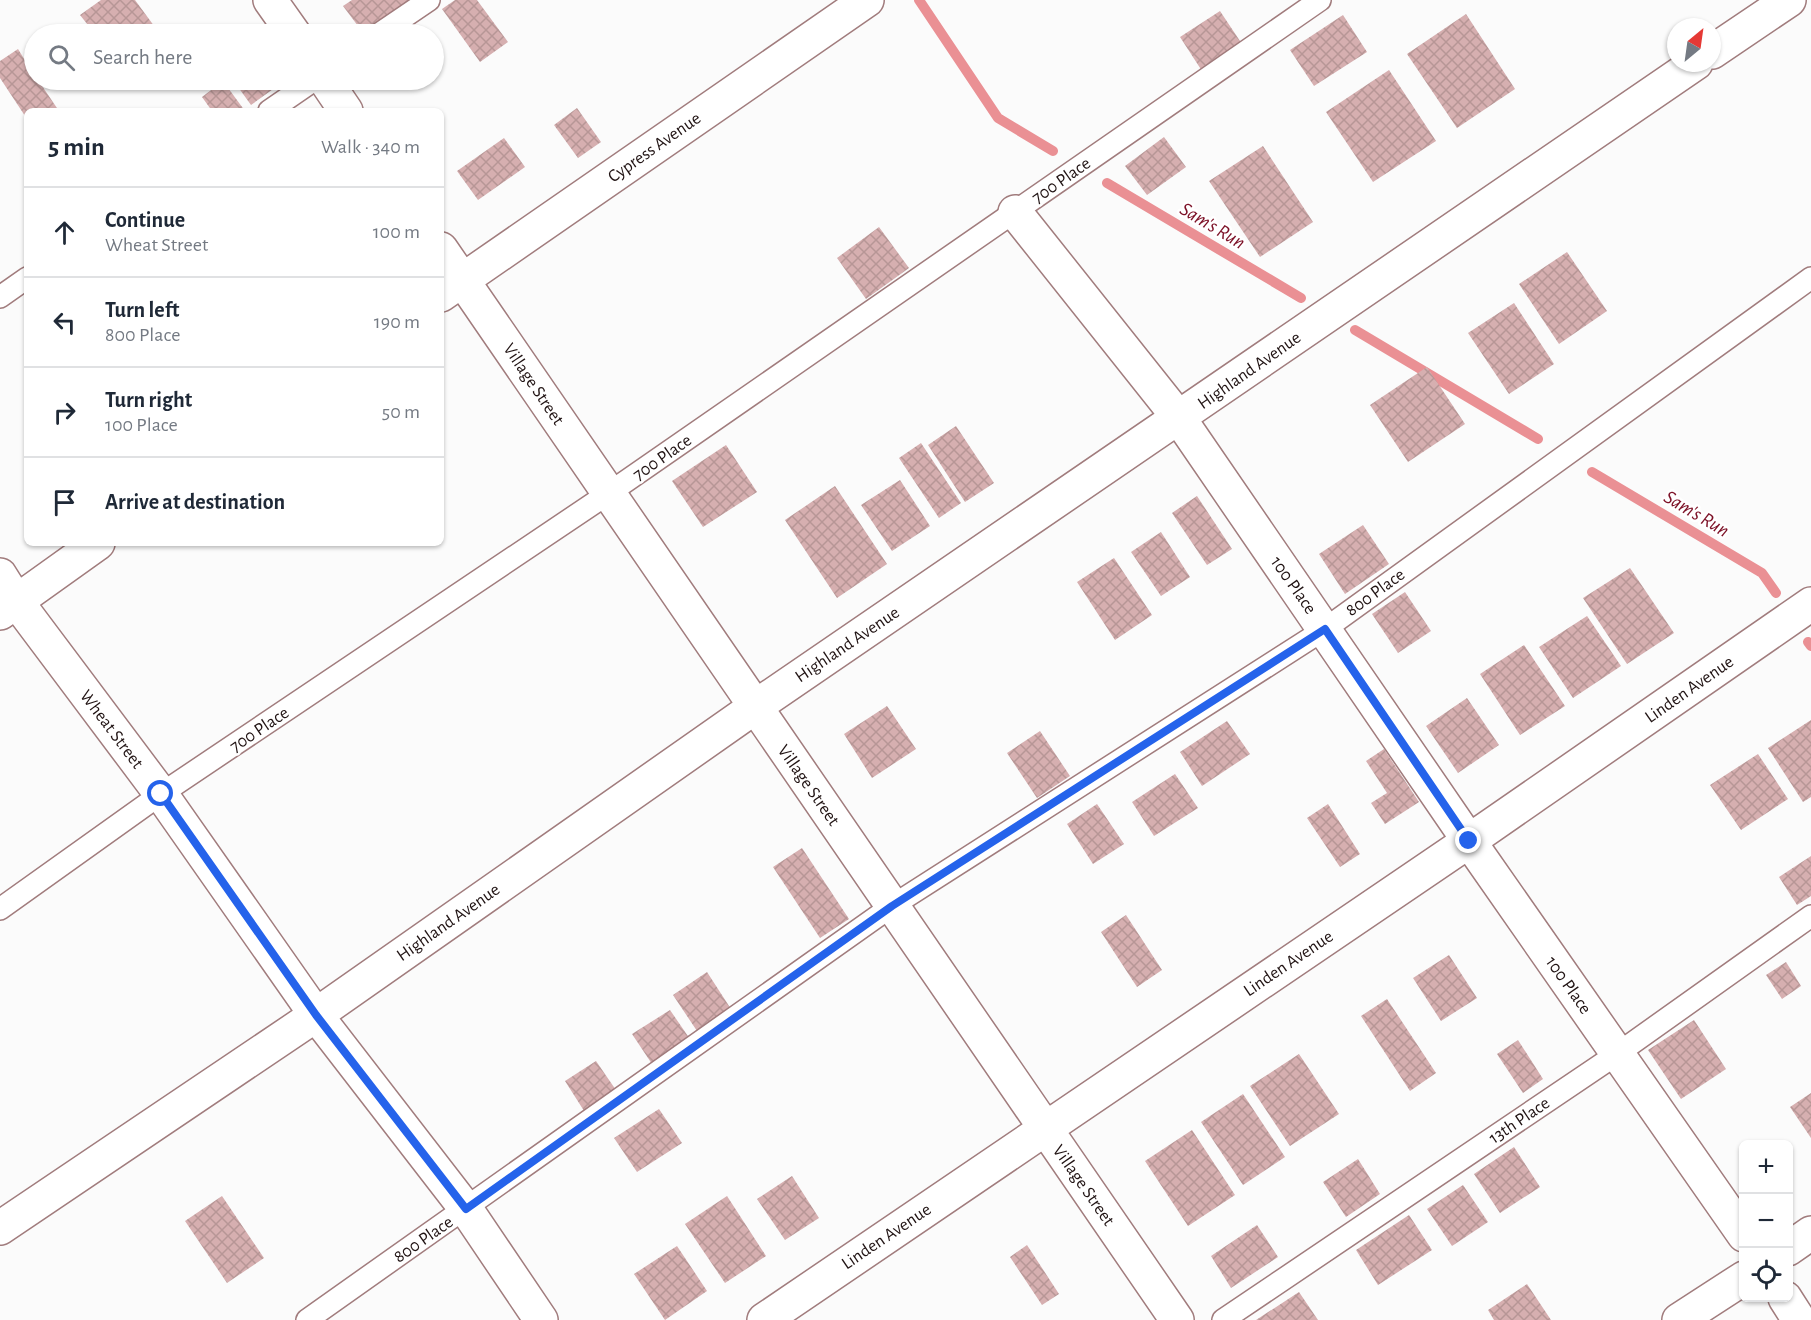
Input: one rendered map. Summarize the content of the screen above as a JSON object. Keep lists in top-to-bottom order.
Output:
{
  "streets": {
    "street": [
      "Cypress Avenue",
      "Highland Avenue",
      "Village Street",
      "100 Place",
      "Linden Avenue",
      "Wheat Street"
    ],
    "lane": ["700 Place", "800 Place", "13th Place"]
  },
  "crossings": [
    ["Cypress Avenue", "Village Street"],
    ["700 Place", "Village Street"],
    ["700 Place", "100 Place"],
    ["700 Place", "Wheat Street"],
    ["Highland Avenue", "Village Street"],
    ["Highland Avenue", "100 Place"],
    ["Highland Avenue", "Wheat Street"],
    ["Village Street", "800 Place"],
    ["Village Street", "Linden Avenue"],
    ["100 Place", "800 Place"],
    ["100 Place", "Linden Avenue"],
    ["100 Place", "13th Place"],
    ["800 Place", "Wheat Street"]
  ],
  "water": ["Sam's Run"],
  "north": "top right",
  "page": {
    "search": "Search here",
    "heading": ["5 min", "Walk · 340 m"],
    "list": [
      ["Continue", "Wheat Street", "100 m"],
      ["Turn left", "800 Place", "190 m"],
      ["Turn right", "100 Place", "50 m"],
      "Arrive at destination"
    ],
    "map_buttons": ["+", "−"]
  }
}
